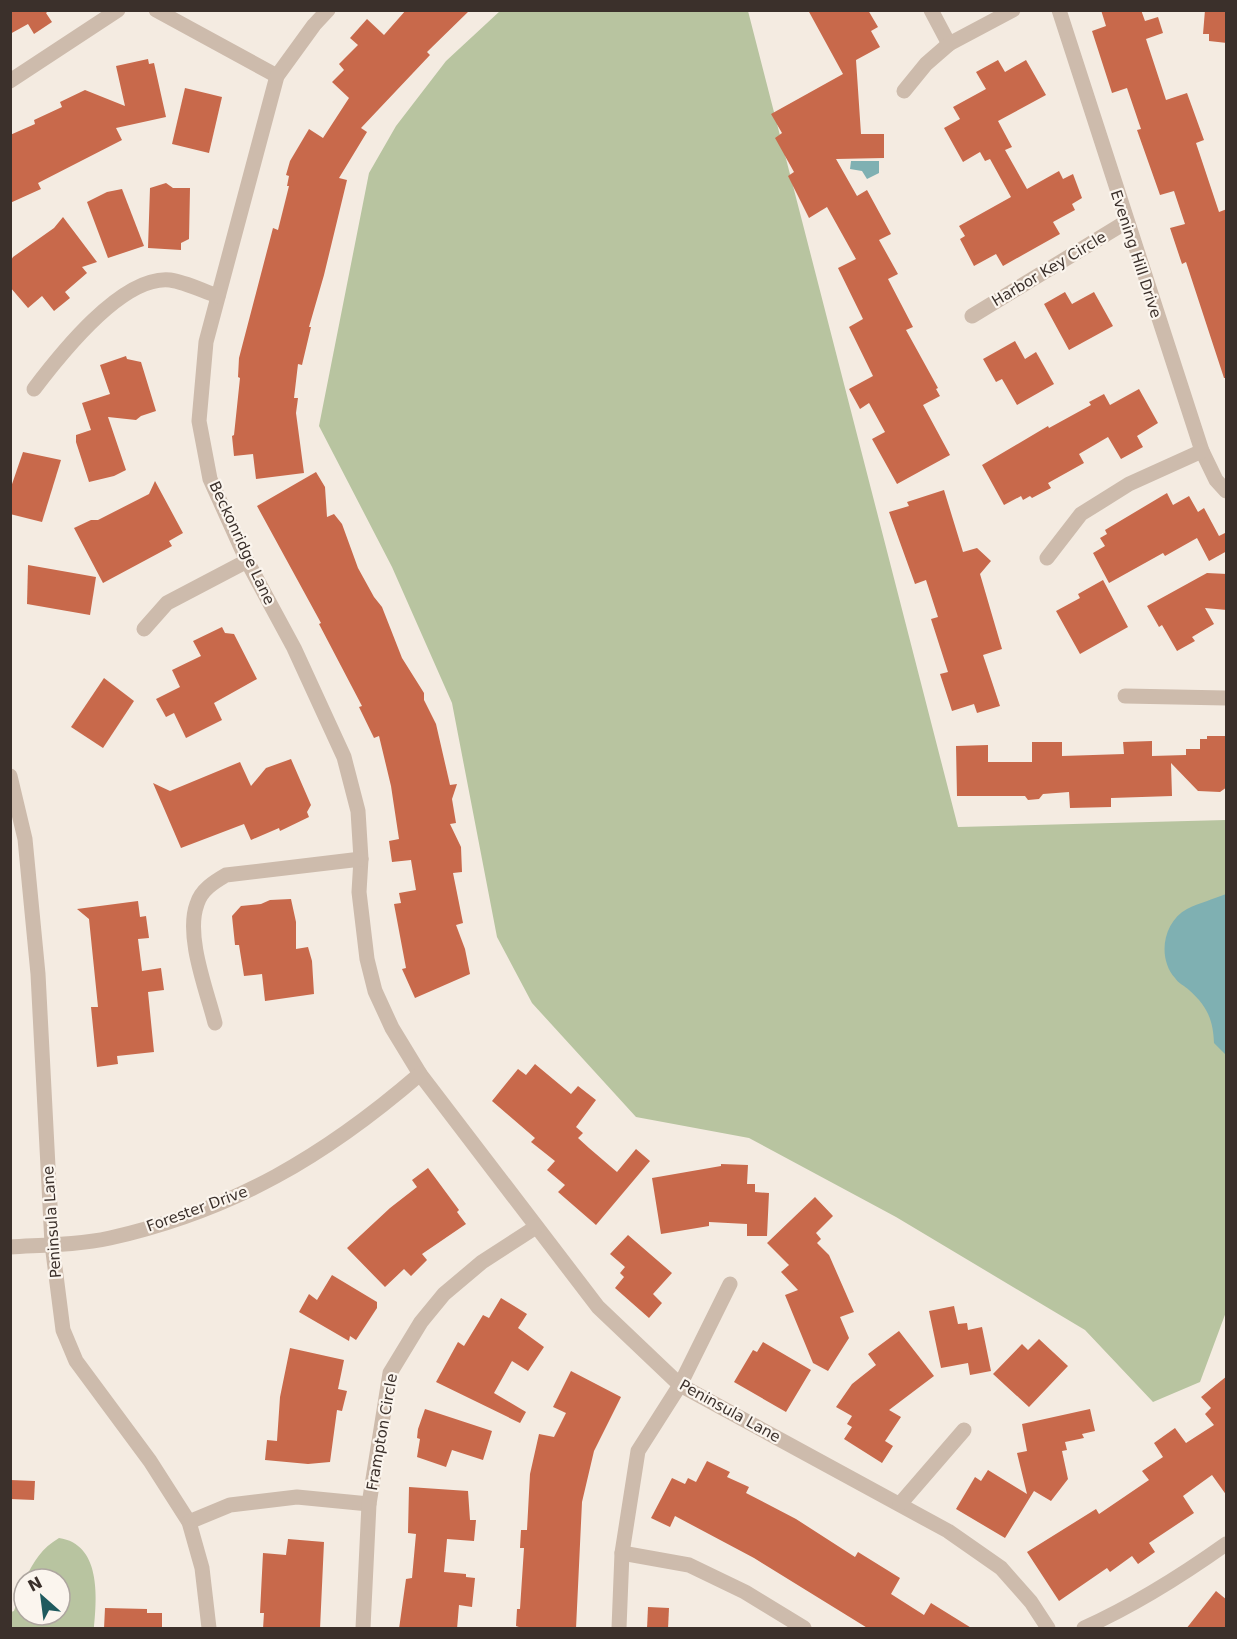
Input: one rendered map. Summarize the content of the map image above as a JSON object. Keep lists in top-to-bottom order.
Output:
{
  "streets": {
    "street": [
      "Evening Hill Drive",
      "Harbor Key Circle",
      "Beckonridge Lane",
      "Forester Drive",
      "Peninsula Lane",
      "Frampton Circle"
    ]
  },
  "crossings": [
    ["Evening Hill Drive", "Harbor Key Circle"],
    ["Beckonridge Lane", "Forester Drive"],
    ["Beckonridge Lane", "Peninsula Lane"],
    ["Forester Drive", "Peninsula Lane"],
    ["Peninsula Lane", "Frampton Circle"]
  ],
  "north": "top left"
}
